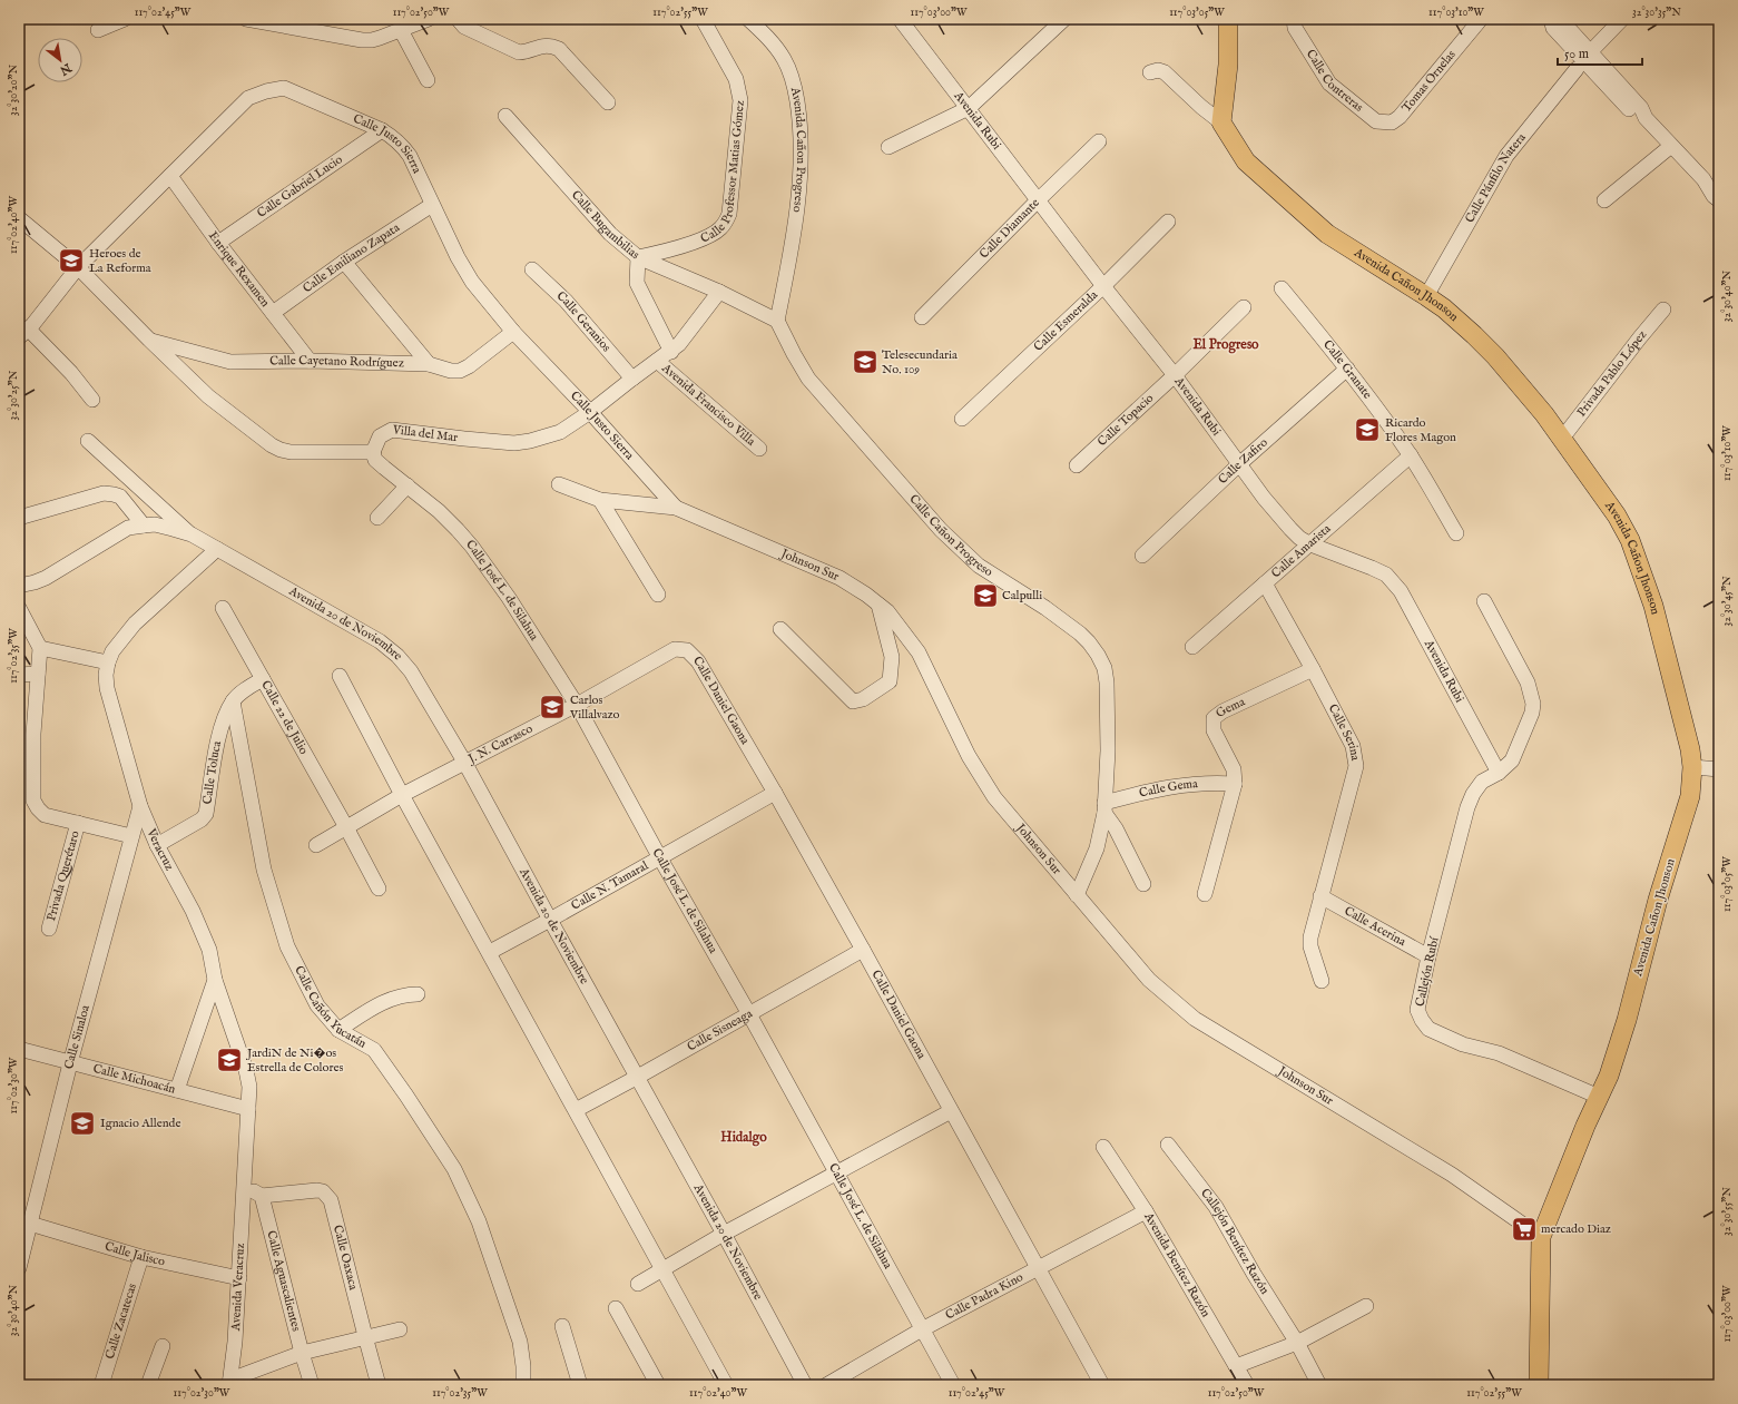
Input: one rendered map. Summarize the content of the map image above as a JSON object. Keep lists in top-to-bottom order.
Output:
{
  "streets": {
    "main road": ["Avenida Cañon Jhonson"],
    "street": [
      "Calle Contreras",
      "Tomas Ornelas",
      "Avenida Rubi",
      "Calle Justo Sierra",
      "Avenida Cañon Progreso",
      "Calle Professor Matias Gómez",
      "Calle Pánfilo Natera",
      "Calle Gabriel Lucio",
      "Calle Bugambilias",
      "Calle Diamante",
      "Calle Emiliano Zapata",
      "Enrique Rexamen",
      "Calle Esmeralda",
      "Calle Geranios",
      "Calle Cayetano Rodríguez",
      "Calle Granate",
      "Privada Pablo López",
      "Avenida Francisco Villa",
      "Calle Topacio",
      "Villa del Mar",
      "Calle Zafiro",
      "Calle Cañon Progreso",
      "Calle Amarista",
      "Johnson Sur",
      "Calle José L. de Silahua",
      "Avenida 20 de Noviembre",
      "Calle Daniel Gaona",
      "Gema",
      "Calle 22 de Julio",
      "Calle Serina",
      "J. N. Carrasco",
      "Calle Toluca",
      "Calle Gema",
      "Veracruz",
      "Privada Querétaro",
      "Calle N. Tamaral",
      "Calle Acerina",
      "Callejón Rubí",
      "Calle Cañón Yucatán",
      "Calle Sisneaga",
      "Calle Sinaloa",
      "Calle Michoacán",
      "Callejón Benítez Razón",
      "Calle Jalisco",
      "Calle Oaxaca",
      "Avenida Benítez Razón",
      "Calle Aguascalientes",
      "Avenida Veracruz",
      "Calle Padra Kino",
      "Calle Zacatecas"
    ]
  },
  "crossings": [
    ["Calle Contreras", "Tomas Ornelas"],
    ["Avenida Rubi", "Calle Diamante"],
    ["Avenida Rubi", "Calle Esmeralda"],
    ["Avenida Rubi", "Calle Topacio"],
    ["Avenida Rubi", "Calle Zafiro"],
    ["Avenida Rubi", "Calle Amarista"],
    ["Avenida Rubi", "Callejón Rubí"],
    ["Calle Justo Sierra", "Calle Gabriel Lucio"],
    ["Calle Justo Sierra", "Calle Emiliano Zapata"],
    ["Calle Justo Sierra", "Enrique Rexamen"],
    ["Calle Justo Sierra", "Calle Cayetano Rodríguez"],
    ["Calle Justo Sierra", "Villa del Mar"],
    ["Calle Justo Sierra", "Johnson Sur"],
    ["Avenida Cañon Progreso", "Calle Cañon Progreso"],
    ["Calle Professor Matias Gómez", "Calle Bugambilias"],
    ["Calle Pánfilo Natera", "Avenida Cañon Jhonson"],
    ["Calle Gabriel Lucio", "Enrique Rexamen"],
    ["Calle Bugambilias", "Villa del Mar"],
    ["Calle Emiliano Zapata", "Enrique Rexamen"],
    ["Enrique Rexamen", "Calle Cayetano Rodríguez"],
    ["Avenida Cañon Jhonson", "Privada Pablo López"],
    ["Avenida Cañon Jhonson", "Johnson Sur"],
    ["Avenida Cañon Jhonson", "Callejón Rubí"],
    ["Calle Geranios", "Villa del Mar"],
    ["Calle Granate", "Calle Zafiro"],
    ["Calle Granate", "Calle Amarista"],
    ["Avenida Francisco Villa", "Villa del Mar"],
    ["Villa del Mar", "Calle José L. de Silahua"],
    ["Calle Cañon Progreso", "Johnson Sur"],
    ["Calle Cañon Progreso", "Calle Gema"],
    ["Calle Amarista", "Calle Serina"],
    ["Calle José L. de Silahua", "J. N. Carrasco"],
    ["Calle José L. de Silahua", "Calle N. Tamaral"],
    ["Calle José L. de Silahua", "Calle Sisneaga"],
    ["Calle José L. de Silahua", "Calle Padra Kino"],
    ["Avenida 20 de Noviembre", "J. N. Carrasco"],
    ["Avenida 20 de Noviembre", "Veracruz"],
    ["Avenida 20 de Noviembre", "Calle N. Tamaral"],
    ["Avenida 20 de Noviembre", "Calle Sisneaga"],
    ["Calle Daniel Gaona", "J. N. Carrasco"],
    ["Calle Daniel Gaona", "Calle N. Tamaral"],
    ["Calle Daniel Gaona", "Calle Sisneaga"],
    ["Calle Daniel Gaona", "Calle Padra Kino"],
    ["Gema", "Calle Serina"],
    ["Gema", "Calle Gema"],
    ["Calle 22 de Julio", "J. N. Carrasco"],
    ["Calle Serina", "Calle Acerina"],
    ["Calle Toluca", "Veracruz"],
    ["Calle Toluca", "Calle Cañón Yucatán"],
    ["Veracruz", "Calle Sinaloa"],
    ["Veracruz", "Calle Michoacán"],
    ["Veracruz", "Avenida Veracruz"],
    ["Calle Acerina", "Callejón Rubí"],
    ["Calle Sinaloa", "Calle Michoacán"],
    ["Calle Sinaloa", "Calle Jalisco"],
    ["Calle Jalisco", "Avenida Veracruz"],
    ["Calle Jalisco", "Calle Zacatecas"],
    ["Calle Oaxaca", "Calle Aguascalientes"],
    ["Avenida Benítez Razón", "Calle Padra Kino"]
  ],
  "districts": ["El Progreso", "Hidalgo"],
  "places": {
    "school or university": [
      "Heroes de La Reforma",
      "Telesecundaria No. 109",
      "Ricardo Flores Magon",
      "Calpulli",
      "Carlos Villalvazo",
      "JardiN de Ni�os Estrella de Colores",
      "Ignacio Allende"
    ],
    "supermarket": ["mercado Diaz"]
  },
  "scale_bar": "50 m",
  "north": "bottom right",
  "coordinates": [
    "117°02'45\"W",
    "117°02'50\"W",
    "117°02'55\"W",
    "117°03'00\"W",
    "117°03'05\"W",
    "117°03'10\"W",
    "32°30'35\"N",
    "32°30'20\"N",
    "117°02'40\"W",
    "32°30'40\"N",
    "32°30'25\"N",
    "32°30'45\"N",
    "117°02'35\"W",
    "117°02'30\"W",
    "32°30'55\"N"
  ]
}
